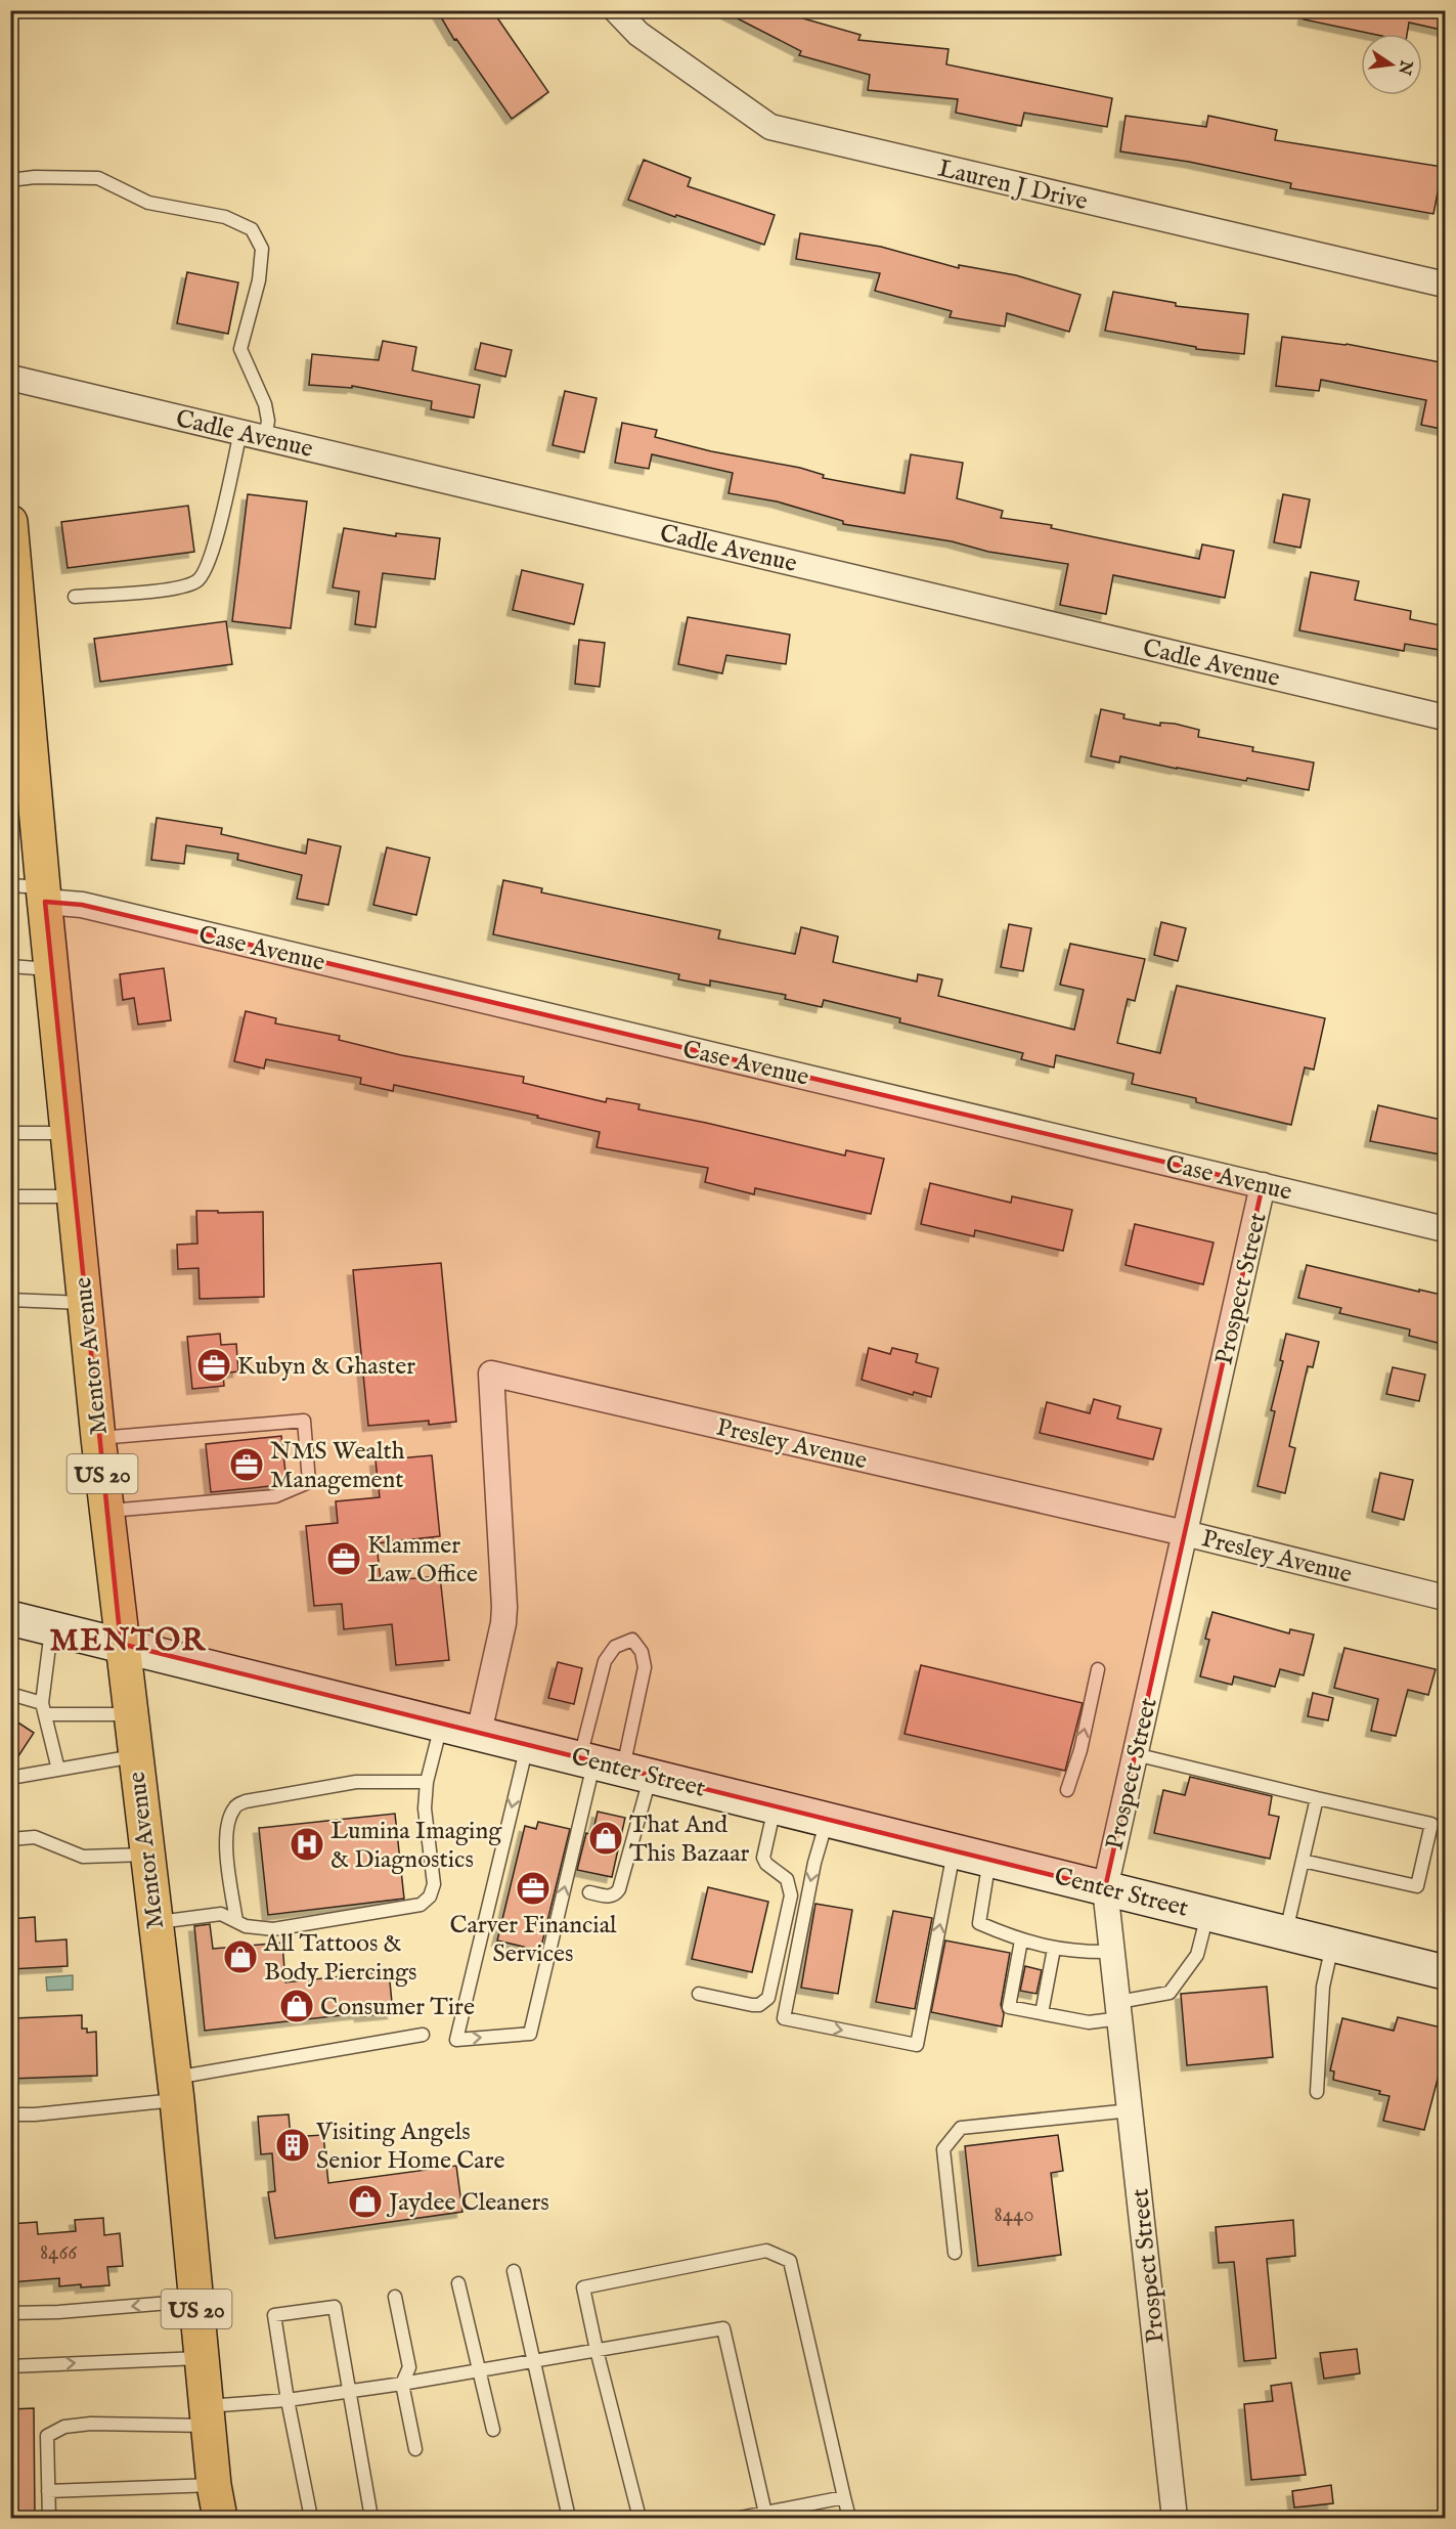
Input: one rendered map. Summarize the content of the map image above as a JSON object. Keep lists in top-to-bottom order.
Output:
{
  "streets": {
    "main road": ["Mentor Avenue", "US 20", "Center Street"],
    "street": [
      "Lauren J Drive",
      "Cadle Avenue",
      "Case Avenue",
      "Prospect Street",
      "Presley Avenue"
    ]
  },
  "crossings": [
    ["Case Avenue", "Prospect Street"],
    ["Case Avenue", "Mentor Avenue"],
    ["Prospect Street", "Presley Avenue"],
    ["Prospect Street", "Center Street"],
    ["Mentor Avenue", "Center Street"],
    ["Presley Avenue", "Center Street"]
  ],
  "districts": ["MENTOR"],
  "places": {
    "office": [
      "Kubyn & Ghaster",
      "NMS Wealth Management",
      "Klammer Law Office",
      "Carver Financial Services"
    ],
    "shop": [
      "That And This Bazaar",
      "All Tattoos & Body Piercings",
      "Consumer Tire",
      "Jaydee Cleaners"
    ],
    "hospital": ["Lumina Imaging & Diagnostics"],
    "building": ["Visiting Angels Senior Home Care"]
  },
  "house_numbers": ["8440", "8466"],
  "north": "right"
}
